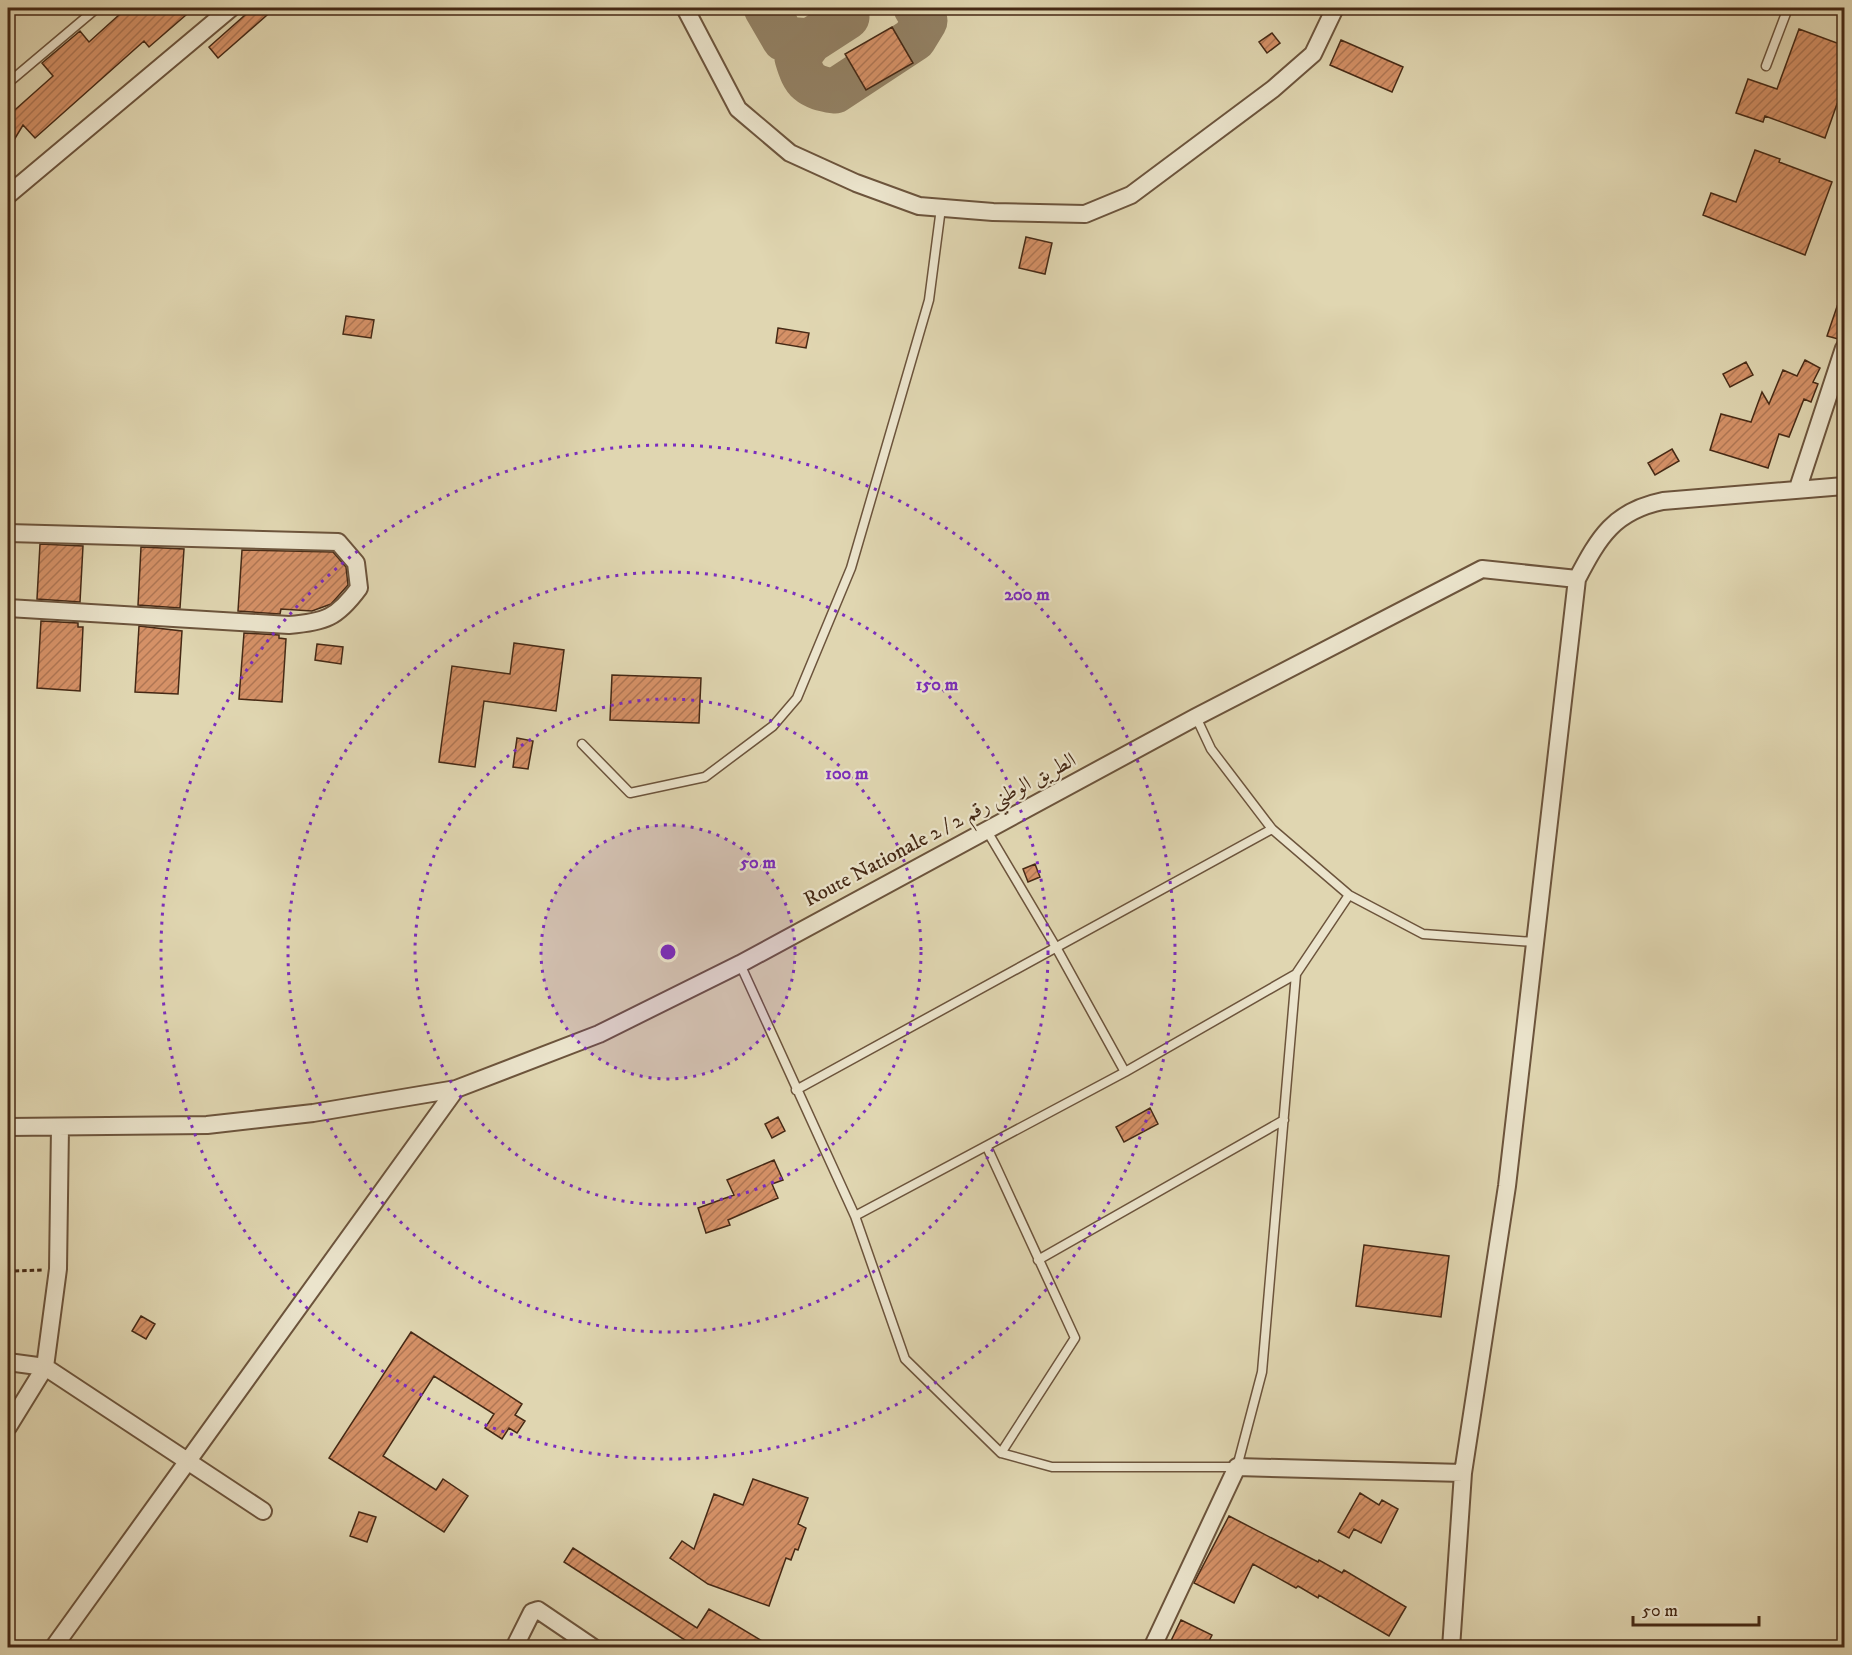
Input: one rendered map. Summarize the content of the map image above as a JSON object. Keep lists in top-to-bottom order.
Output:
{
  "streets": {
    "street": ["Route Nationale 2 / الطريق الوطني رقم 2"]
  },
  "scale_bar": "50 m",
  "rings": [
    "200 m",
    "150 m",
    "100 m",
    "50 m"
  ]
}
